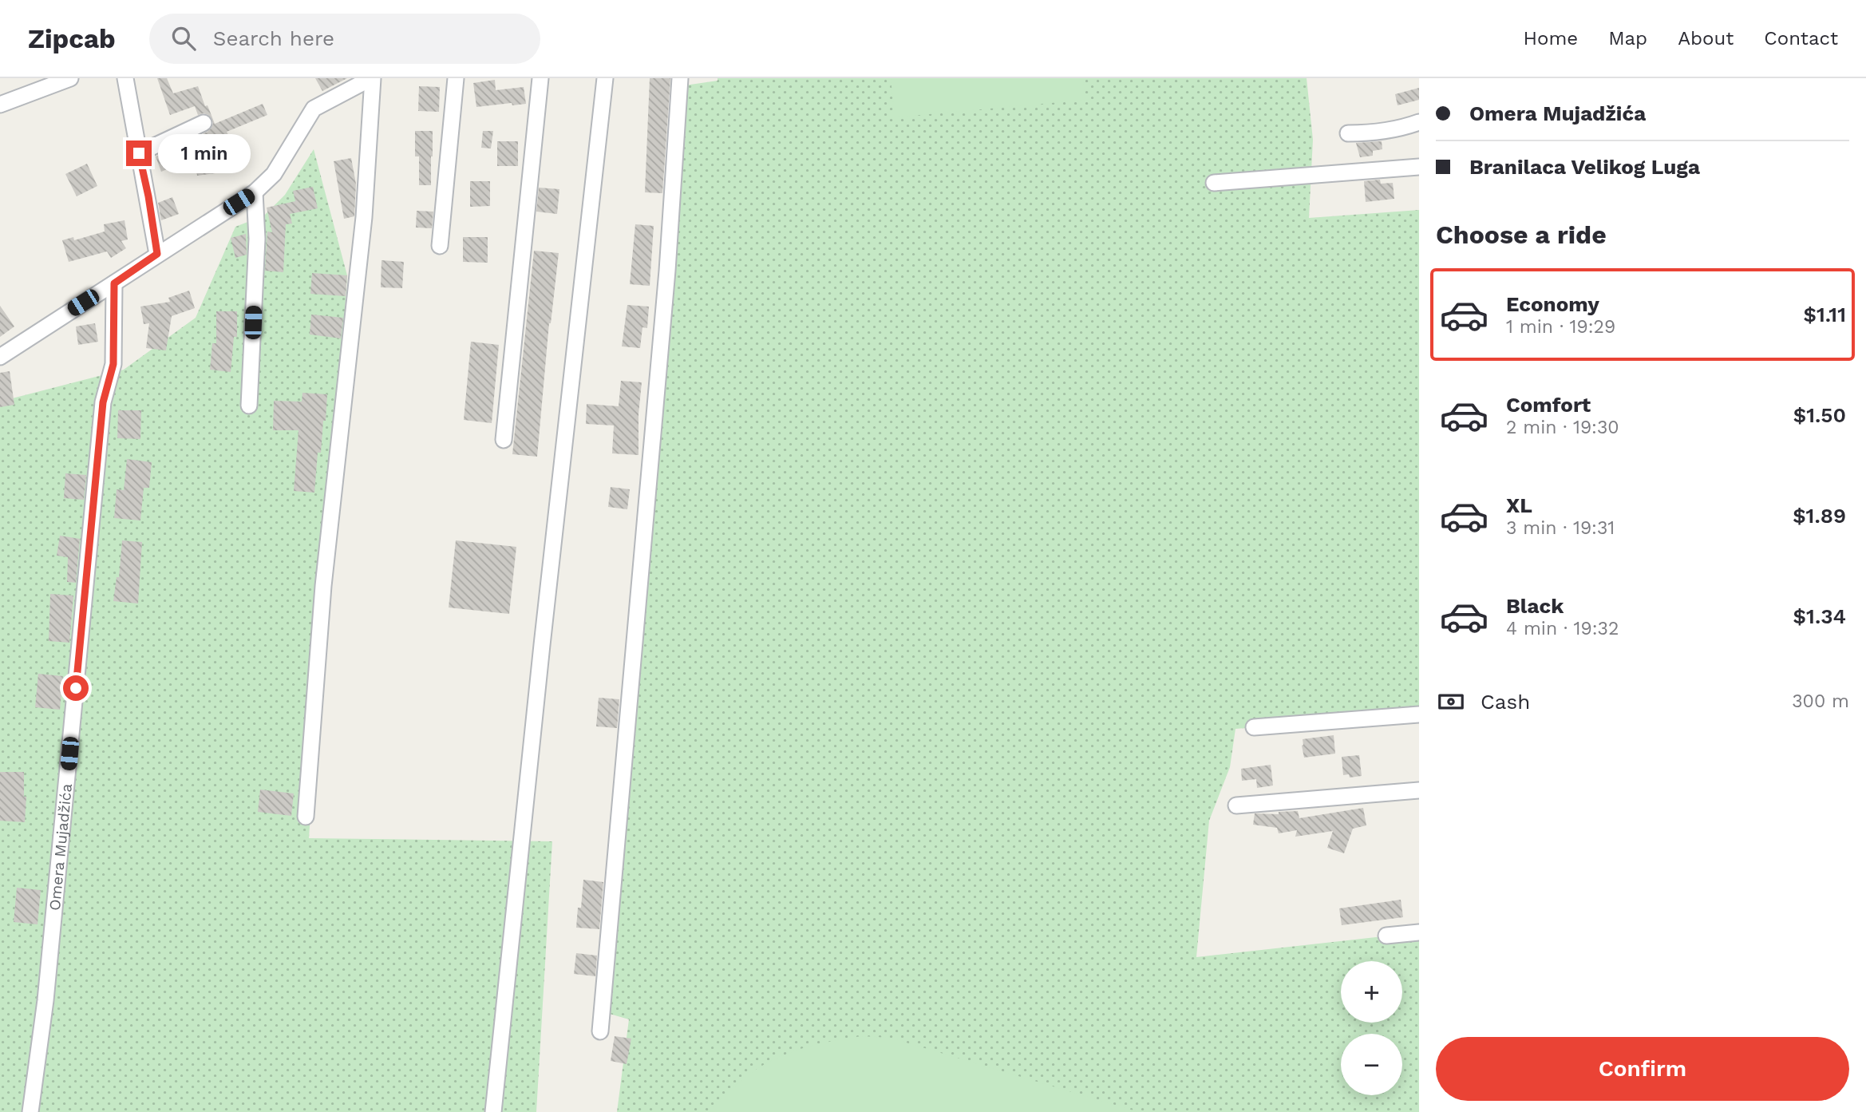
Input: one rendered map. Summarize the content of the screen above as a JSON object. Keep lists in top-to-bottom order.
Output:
{
  "streets": {
    "street": ["Omera Mujadžića"]
  },
  "page": {
    "header": "Zipcab",
    "search": "Search here",
    "nav": [
      "Home",
      "Map",
      "About",
      "Contact"
    ],
    "banner": ["Omera Mujadžića", "Branilaca Velikog Luga"],
    "bubble": "1 min",
    "heading": "Choose a ride",
    "list": [
      {
        "name": "Economy",
        "note": "1 min · 19:29",
        "value": "$1.11"
      },
      {
        "name": "Comfort",
        "note": "2 min · 19:30",
        "value": "$1.50"
      },
      {
        "name": "XL",
        "note": "3 min · 19:31",
        "value": "$1.89"
      },
      {
        "name": "Black",
        "note": "4 min · 19:32",
        "value": "$1.34"
      }
    ],
    "pay": ["Cash", "300 m"],
    "map_buttons": ["+", "−"],
    "buttons": "Confirm"
  }
}
